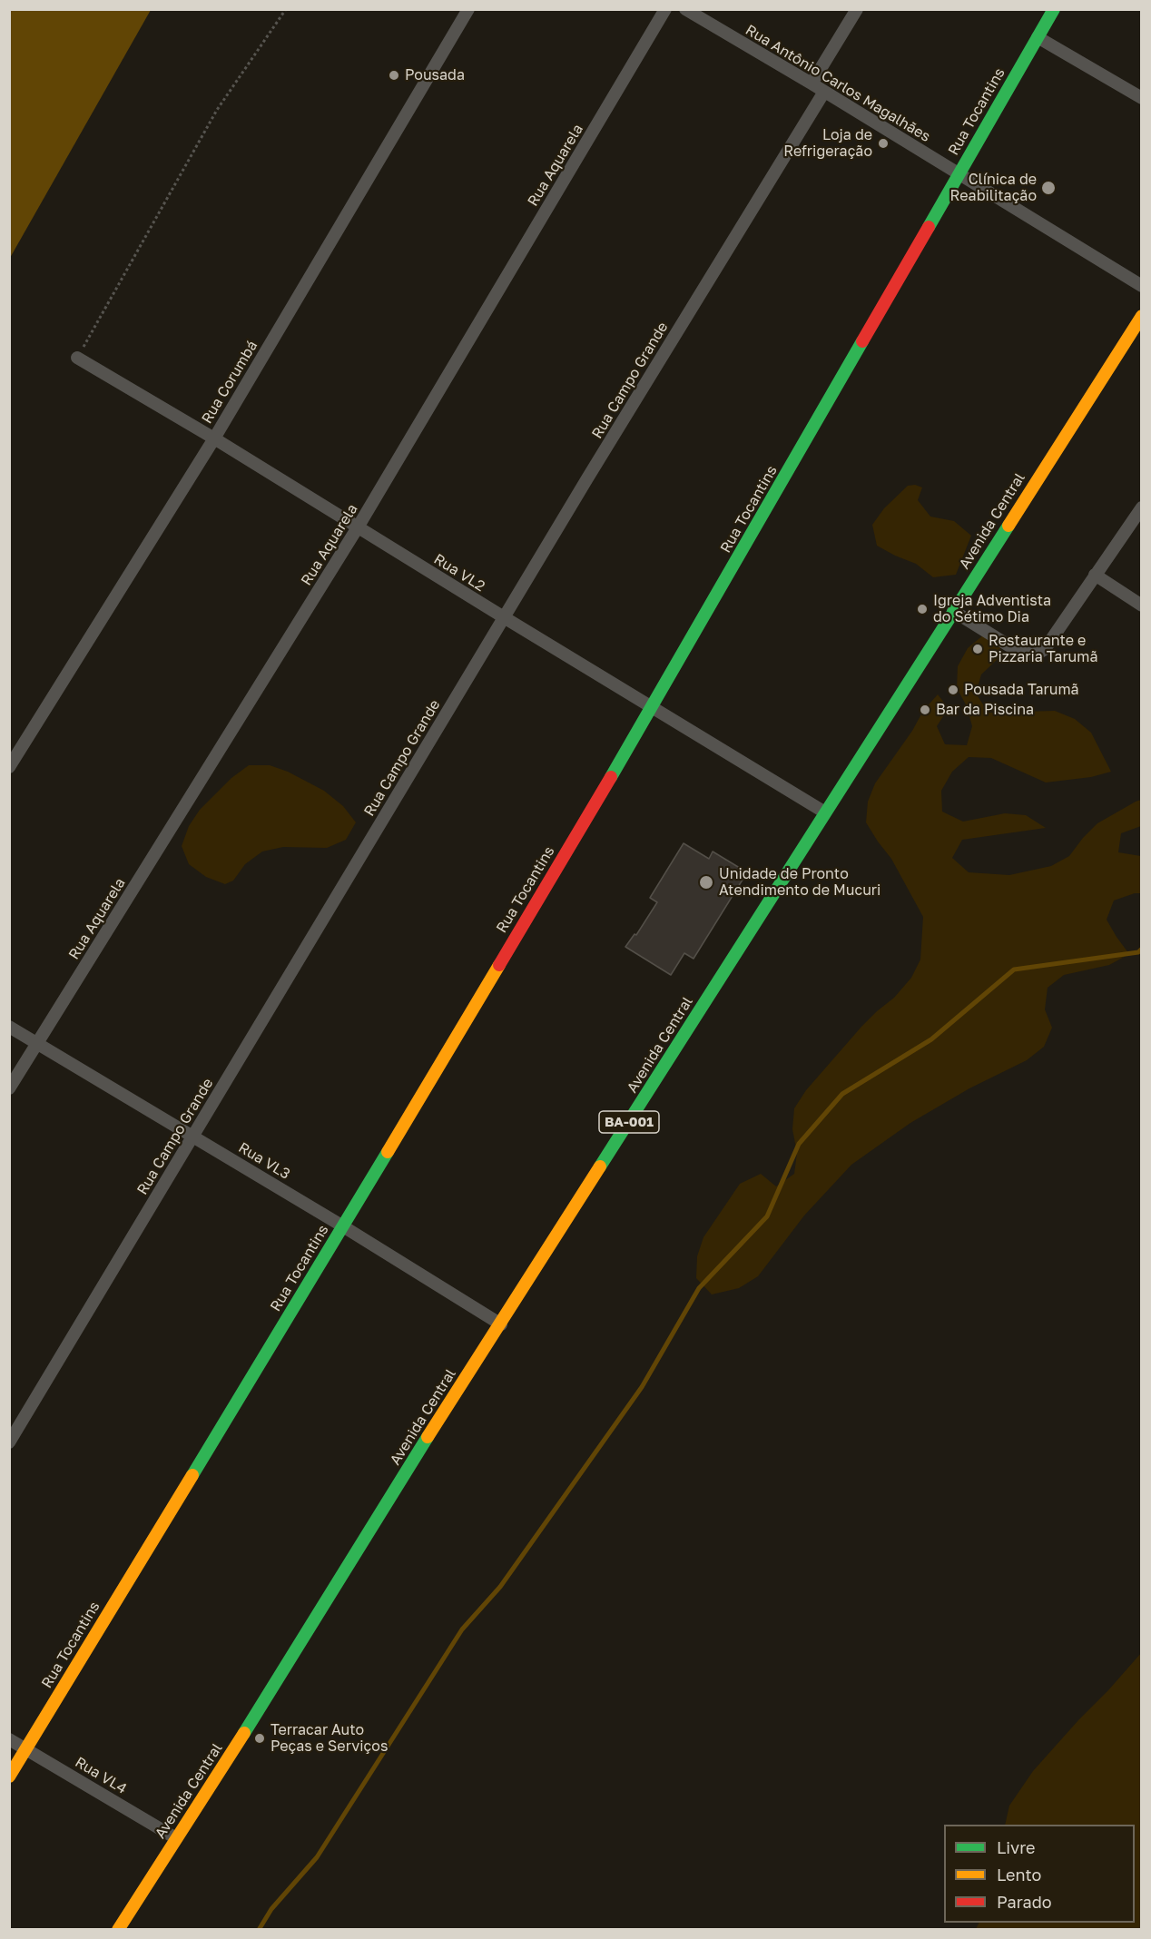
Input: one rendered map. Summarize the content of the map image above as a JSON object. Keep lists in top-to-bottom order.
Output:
{
  "streets": {
    "street": [
      "Rua Antônio Carlos Magalhães",
      "Rua Tocantins",
      "Rua Aquarela",
      "Rua Campo Grande",
      "Rua Corumbá",
      "Avenida Central",
      "Rua VL2",
      "BA-001",
      "Rua VL3",
      "Rua VL4"
    ]
  },
  "crossings": [
    ["Rua Antônio Carlos Magalhães", "Rua Tocantins"],
    ["Rua Antônio Carlos Magalhães", "Rua Campo Grande"],
    ["Rua Tocantins", "Rua VL2"],
    ["Rua Tocantins", "Rua VL3"],
    ["Rua Tocantins", "Rua VL4"],
    ["Rua Aquarela", "Rua VL2"],
    ["Rua Aquarela", "Rua VL3"],
    ["Rua Campo Grande", "Rua VL2"],
    ["Rua Campo Grande", "Rua VL3"],
    ["Rua Corumbá", "Rua VL2"],
    ["Avenida Central", "Rua VL2"],
    ["Avenida Central", "Rua VL3"],
    ["Avenida Central", "Rua VL4"]
  ],
  "places": [
    "Pousada",
    "Loja de Refrigeração",
    "Clínica de Reabilitação",
    "Igreja Adventista do Sétimo Dia",
    "Restaurante e Pizzaria Tarumã",
    "Pousada Tarumã",
    "Bar da Piscina",
    "Unidade de Pronto Atendimento de Mucuri",
    "Terracar Auto Peças e Serviços"
  ],
  "legend": ["Livre", "Lento", "Parado"]
}
